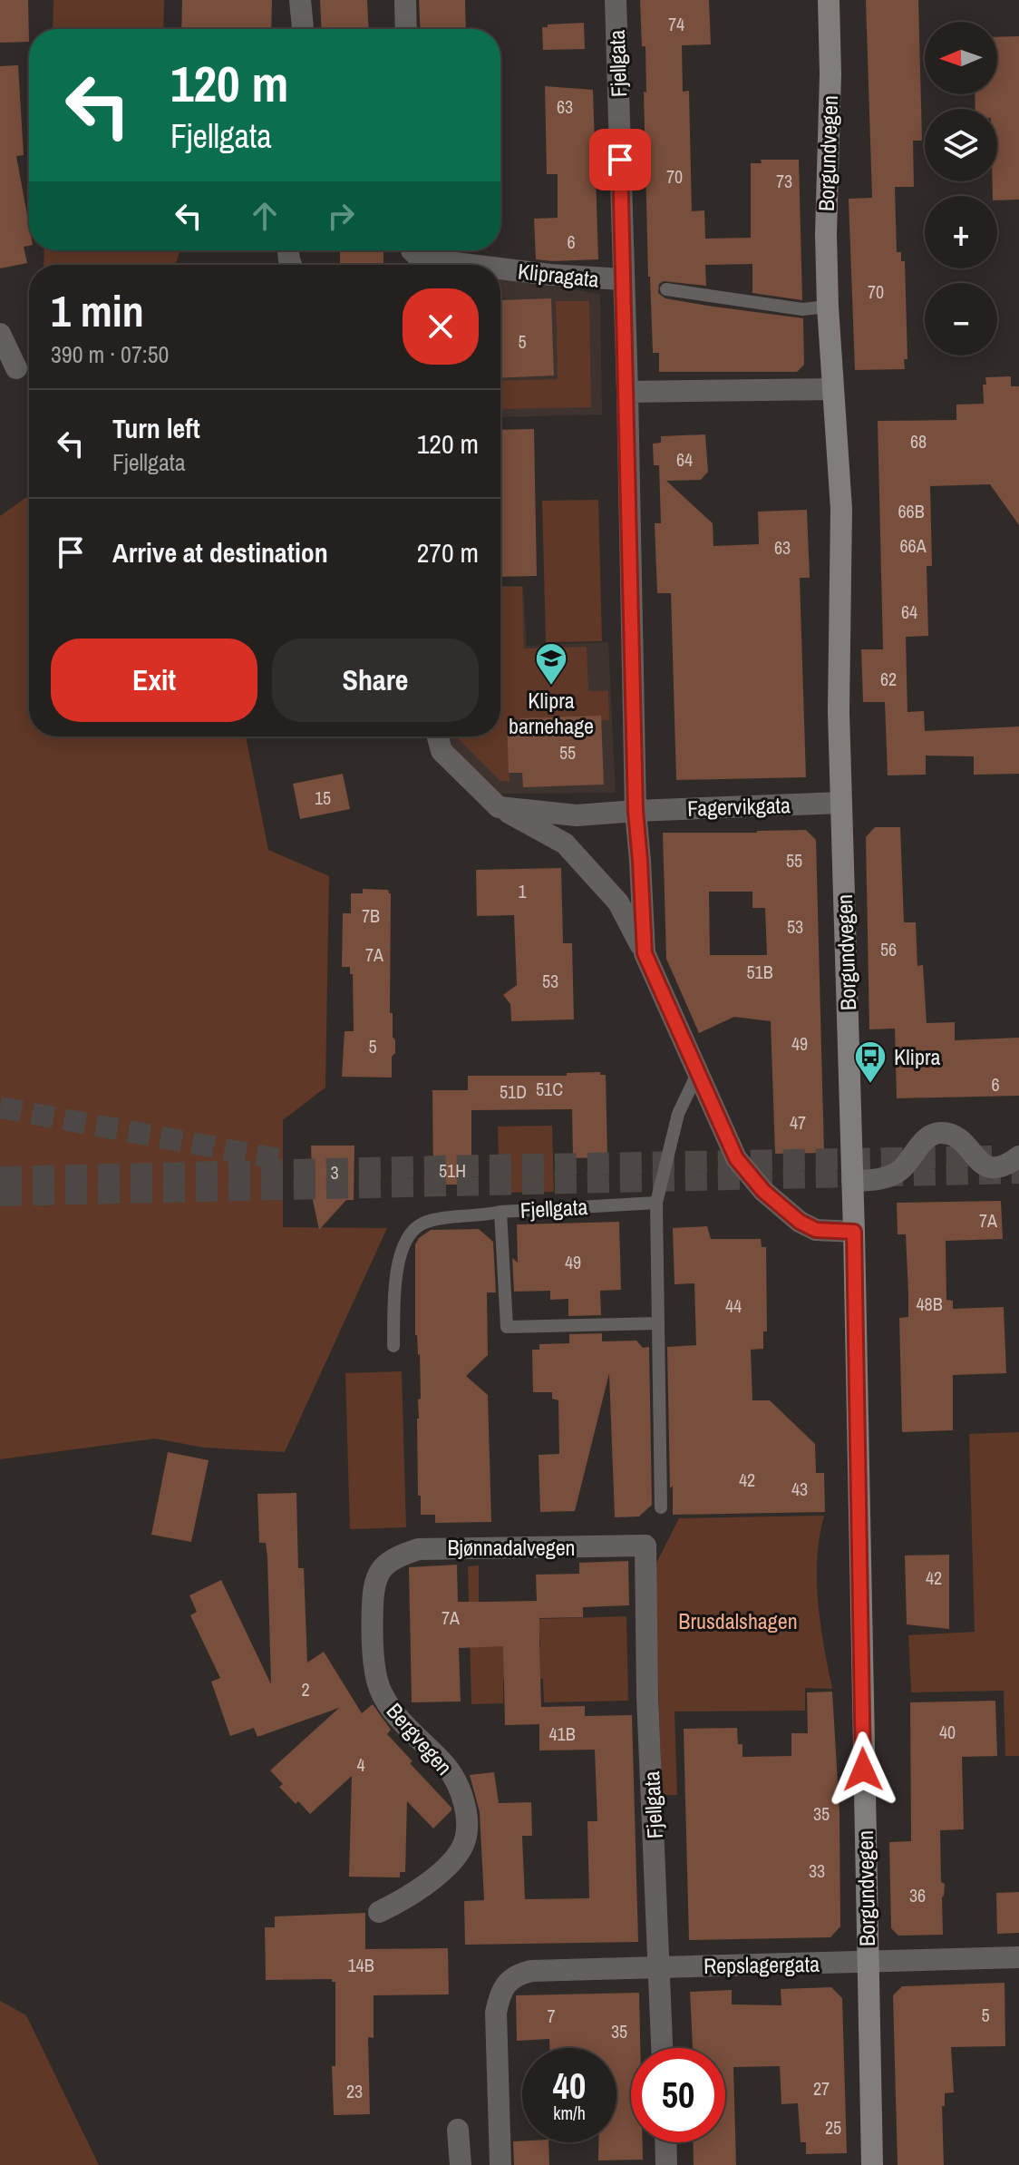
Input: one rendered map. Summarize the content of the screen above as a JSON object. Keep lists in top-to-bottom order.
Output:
{
  "streets": {
    "main road": ["Borgundvegen"],
    "street": [
      "Fjellgata",
      "Klipragata",
      "Fagervikgata",
      "Bjønnadalvegen",
      "Bergvegen",
      "Repslagergata"
    ]
  },
  "crossings": [
    ["Fjellgata", "Borgundvegen"],
    ["Fjellgata", "Klipragata"],
    ["Fjellgata", "Fagervikgata"],
    ["Fjellgata", "Bjønnadalvegen"],
    ["Fjellgata", "Repslagergata"],
    ["Borgundvegen", "Fagervikgata"],
    ["Borgundvegen", "Repslagergata"],
    ["Bjønnadalvegen", "Bergvegen"]
  ],
  "parks": ["Brusdalshagen"],
  "places": {
    "school or university": ["Klipra barnehage"],
    "bus stop": ["Klipra"]
  },
  "house_numbers": [
    "74",
    "63",
    "70",
    "73",
    "6",
    "70",
    "5",
    "68",
    "64",
    "66B",
    "66A",
    "63",
    "64",
    "62",
    "55",
    "15",
    "55",
    "1",
    "7B",
    "53",
    "56",
    "7A",
    "51B",
    "53",
    "49",
    "5",
    "6",
    "51C",
    "51D",
    "47",
    "51H",
    "3",
    "7A",
    "49",
    "48B",
    "44",
    "42",
    "43",
    "42",
    "7A",
    "2",
    "40",
    "41B",
    "4",
    "35",
    "33",
    "36",
    "14B",
    "5",
    "7",
    "35",
    "27",
    "23",
    "25"
  ],
  "north": "left",
  "page": {
    "map_buttons": ["+", "−"],
    "turn": ["120 m", "Fjellgata"],
    "heading": ["1 min", "390 m · 07:50"],
    "list": [
      {
        "name": "Turn left",
        "note": "Fjellgata",
        "value": "120 m"
      },
      {
        "name": "Arrive at destination",
        "value": "270 m"
      }
    ],
    "buttons": ["Exit", "Share"],
    "speed": "40 km/h",
    "limit": "50"
  }
}
